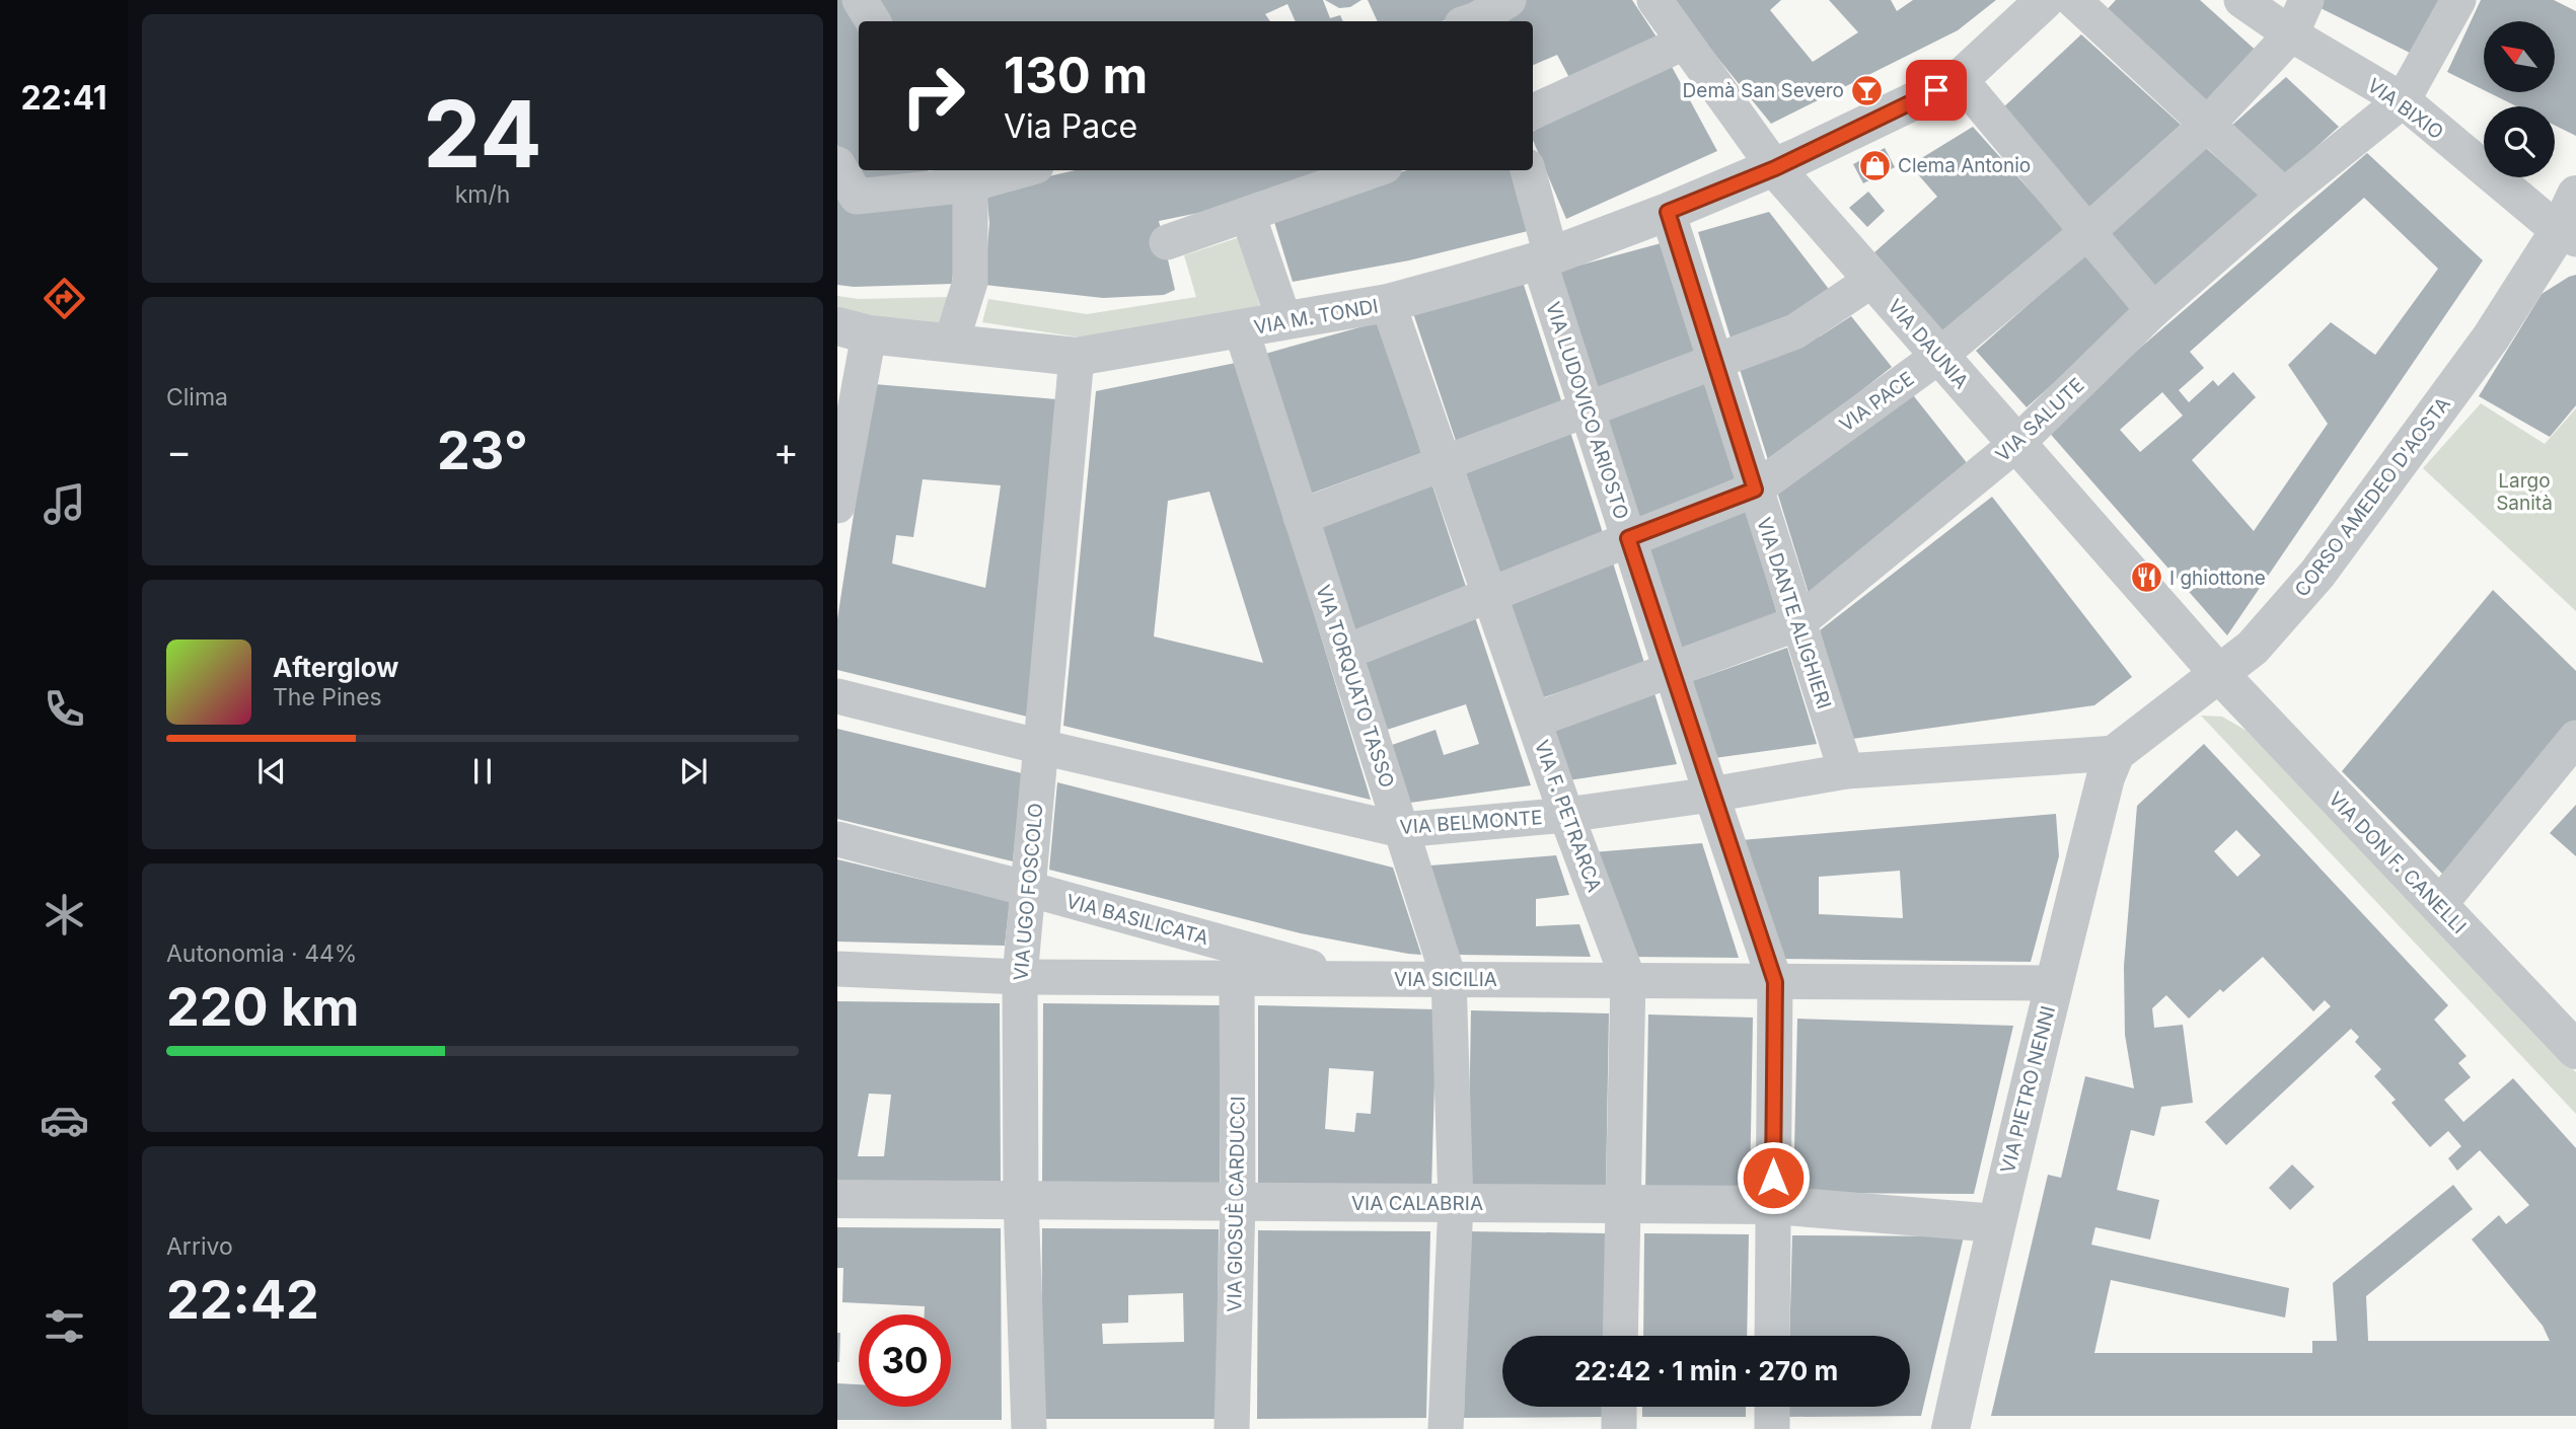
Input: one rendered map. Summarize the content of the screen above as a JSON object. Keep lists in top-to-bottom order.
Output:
{
  "streets": {
    "street": [
      "VIA BIXIO",
      "VIA M. TONDI",
      "VIA DAUNIA",
      "VIA PACE",
      "VIA LUDOVICO ARIOSTO",
      "VIA SALUTE",
      "CORSO AMEDEO D'AOSTA",
      "VIA DANTE ALIGHIERI",
      "VIA TORQUATO TASSO",
      "VIA F. PETRARCA",
      "VIA BELMONTE",
      "VIA DON F. CANELLI",
      "VIA UGO FOSCOLO",
      "VIA BASILICATA",
      "VIA SICILIA",
      "VIA PIETRO NENNI",
      "VIA CALABRIA",
      "VIA GIOSUÈ CARDUCCI"
    ]
  },
  "crossings": [
    ["VIA BIXIO", "VIA PACE"],
    ["VIA BIXIO", "VIA SALUTE"],
    ["VIA BIXIO", "CORSO AMEDEO D'AOSTA"],
    ["VIA M. TONDI", "VIA DAUNIA"],
    ["VIA M. TONDI", "VIA LUDOVICO ARIOSTO"],
    ["VIA M. TONDI", "VIA DANTE ALIGHIERI"],
    ["VIA M. TONDI", "VIA TORQUATO TASSO"],
    ["VIA M. TONDI", "VIA F. PETRARCA"],
    ["VIA M. TONDI", "VIA UGO FOSCOLO"],
    ["VIA DAUNIA", "VIA PACE"],
    ["VIA DAUNIA", "VIA SALUTE"],
    ["VIA DAUNIA", "CORSO AMEDEO D'AOSTA"],
    ["VIA DAUNIA", "VIA DON F. CANELLI"],
    ["VIA PACE", "VIA LUDOVICO ARIOSTO"],
    ["VIA PACE", "VIA DANTE ALIGHIERI"],
    ["VIA PACE", "VIA TORQUATO TASSO"],
    ["VIA PACE", "VIA F. PETRARCA"],
    ["VIA LUDOVICO ARIOSTO", "VIA SALUTE"],
    ["VIA LUDOVICO ARIOSTO", "VIA BELMONTE"],
    ["VIA LUDOVICO ARIOSTO", "VIA SICILIA"],
    ["VIA LUDOVICO ARIOSTO", "VIA CALABRIA"],
    ["VIA SALUTE", "VIA DANTE ALIGHIERI"],
    ["VIA SALUTE", "VIA F. PETRARCA"],
    ["CORSO AMEDEO D'AOSTA", "VIA BELMONTE"],
    ["CORSO AMEDEO D'AOSTA", "VIA DON F. CANELLI"],
    ["CORSO AMEDEO D'AOSTA", "VIA PIETRO NENNI"],
    ["VIA DANTE ALIGHIERI", "VIA BELMONTE"],
    ["VIA TORQUATO TASSO", "VIA BELMONTE"],
    ["VIA TORQUATO TASSO", "VIA SICILIA"],
    ["VIA TORQUATO TASSO", "VIA CALABRIA"],
    ["VIA F. PETRARCA", "VIA BELMONTE"],
    ["VIA F. PETRARCA", "VIA SICILIA"],
    ["VIA F. PETRARCA", "VIA CALABRIA"],
    ["VIA BELMONTE", "VIA UGO FOSCOLO"],
    ["VIA BELMONTE", "VIA PIETRO NENNI"],
    ["VIA UGO FOSCOLO", "VIA BASILICATA"],
    ["VIA UGO FOSCOLO", "VIA SICILIA"],
    ["VIA UGO FOSCOLO", "VIA CALABRIA"],
    ["VIA BASILICATA", "VIA SICILIA"],
    ["VIA SICILIA", "VIA PIETRO NENNI"],
    ["VIA SICILIA", "VIA GIOSUÈ CARDUCCI"],
    ["VIA PIETRO NENNI", "VIA CALABRIA"],
    ["VIA CALABRIA", "VIA GIOSUÈ CARDUCCI"]
  ],
  "parks": ["Largo Sanità"],
  "places": {
    "bar": ["Demà San Severo"],
    "shop": ["Clema Antonio"],
    "restaurant": ["I ghiottone"]
  },
  "north": "top left",
  "page": {
    "tabs": "22:41",
    "tile": [
      ["24", "km/h"],
      "Clima",
      ["Autonomia · 44%", "220 km"],
      ["Arrivo", "22:42"]
    ],
    "turn": ["130 m", "Via Pace"],
    "heat": ["−", "23°", "+"],
    "song": ["Afterglow", "The Pines"],
    "limit": "30",
    "trip": "22:42 · 1 min · 270 m"
  }
}
